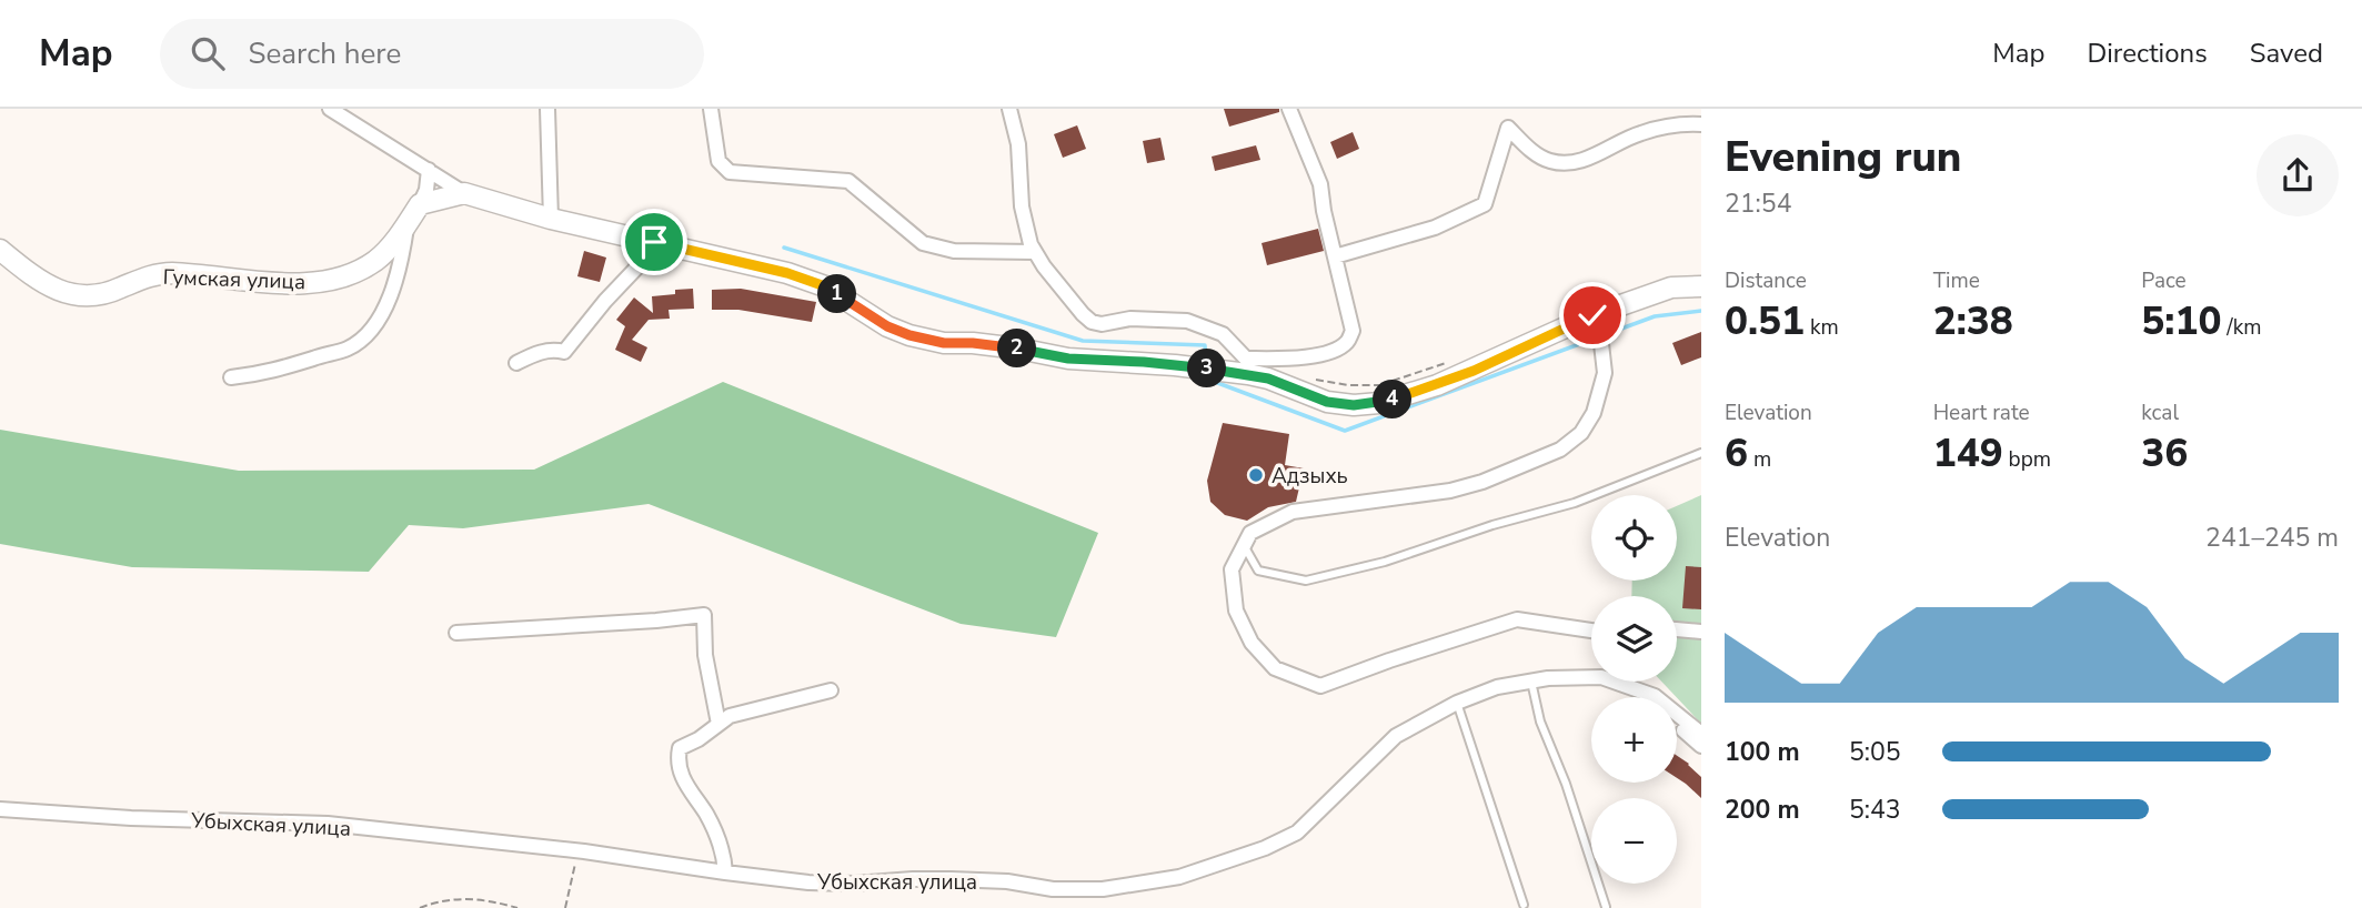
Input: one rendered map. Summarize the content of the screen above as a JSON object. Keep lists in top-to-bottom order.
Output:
{
  "streets": {
    "street": ["Гумская улица", "Убыхская улица"]
  },
  "places": ["Адзыхь"],
  "page": {
    "header": "Map",
    "search": "Search here",
    "nav": ["Map", "Directions", "Saved"],
    "heading": ["Evening run", "21:54"],
    "stats": [
      ["Distance", "0.51 km"],
      ["Time", "2:38"],
      ["Pace", "5:10 /km"],
      ["Elevation", "6 m"],
      ["Heart rate", "149 bpm"],
      ["kcal", "36"]
    ],
    "pins": [
      "1",
      "2",
      "3",
      "4"
    ],
    "map_buttons": ["+", "−"],
    "chart": ["Elevation", "241–245 m"],
    "list": [
      {
        "name": "100 m",
        "note": "5:05"
      },
      {
        "name": "200 m",
        "note": "5:43"
      }
    ]
  }
}
